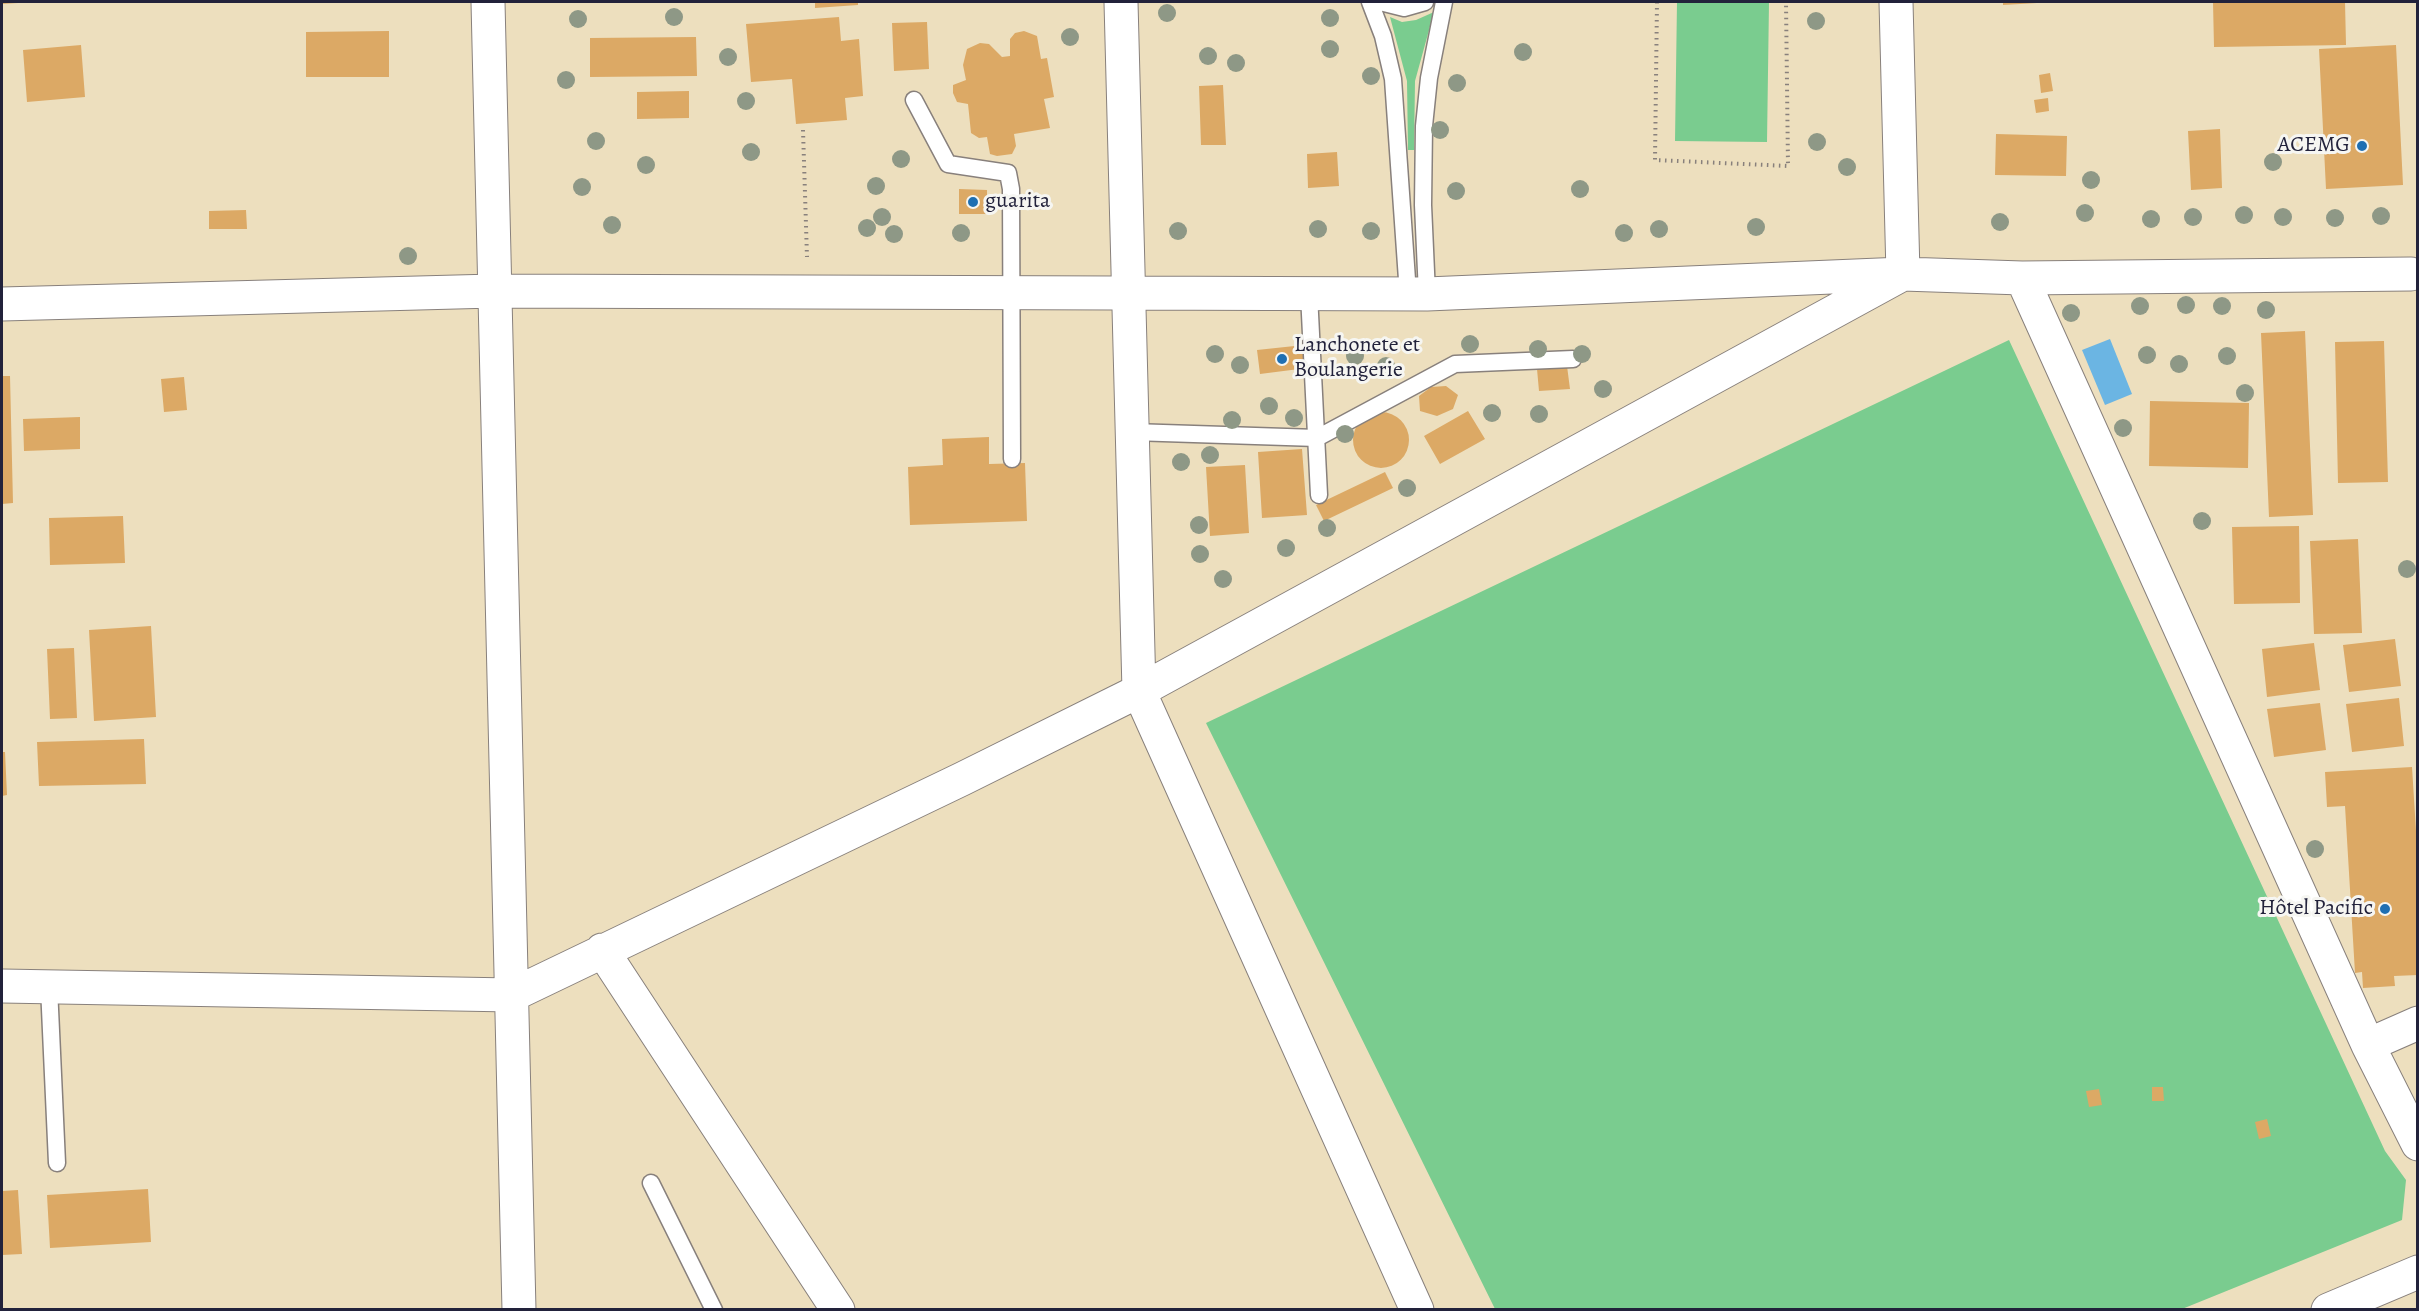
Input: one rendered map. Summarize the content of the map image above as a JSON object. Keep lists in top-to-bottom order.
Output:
{
  "places": [
    "ACEMG",
    "guarita",
    "Lanchonete et Boulangerie",
    "Hôtel Pacific"
  ]
}
